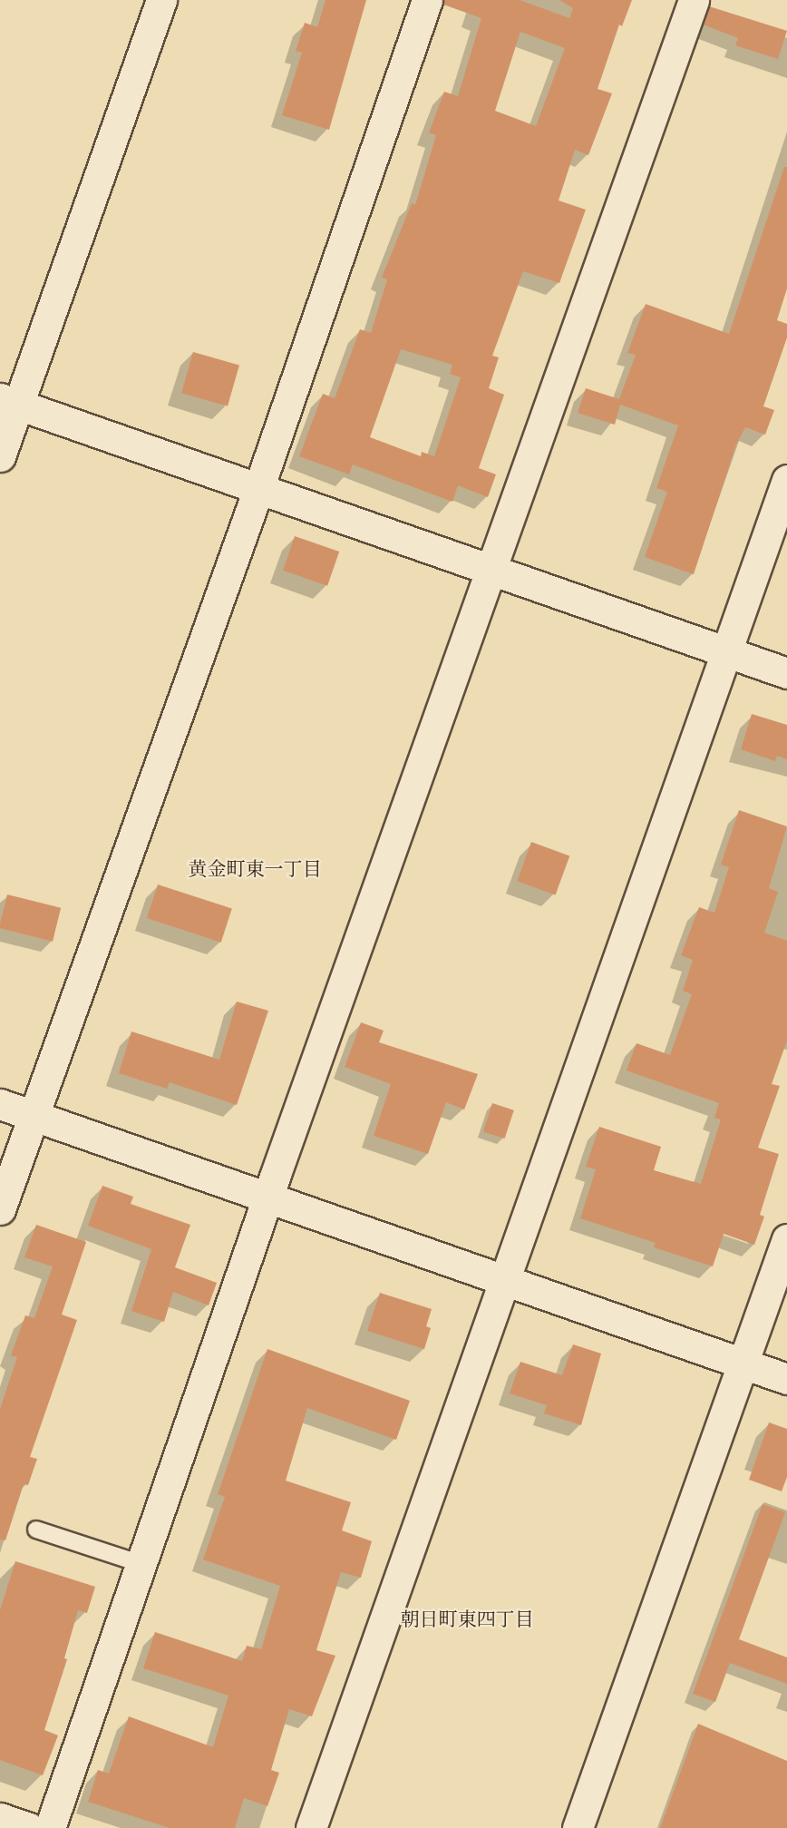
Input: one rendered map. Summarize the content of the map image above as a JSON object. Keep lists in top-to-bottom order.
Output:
{
  "districts": ["黄金町東一丁目", "朝日町東四丁目"]
}
